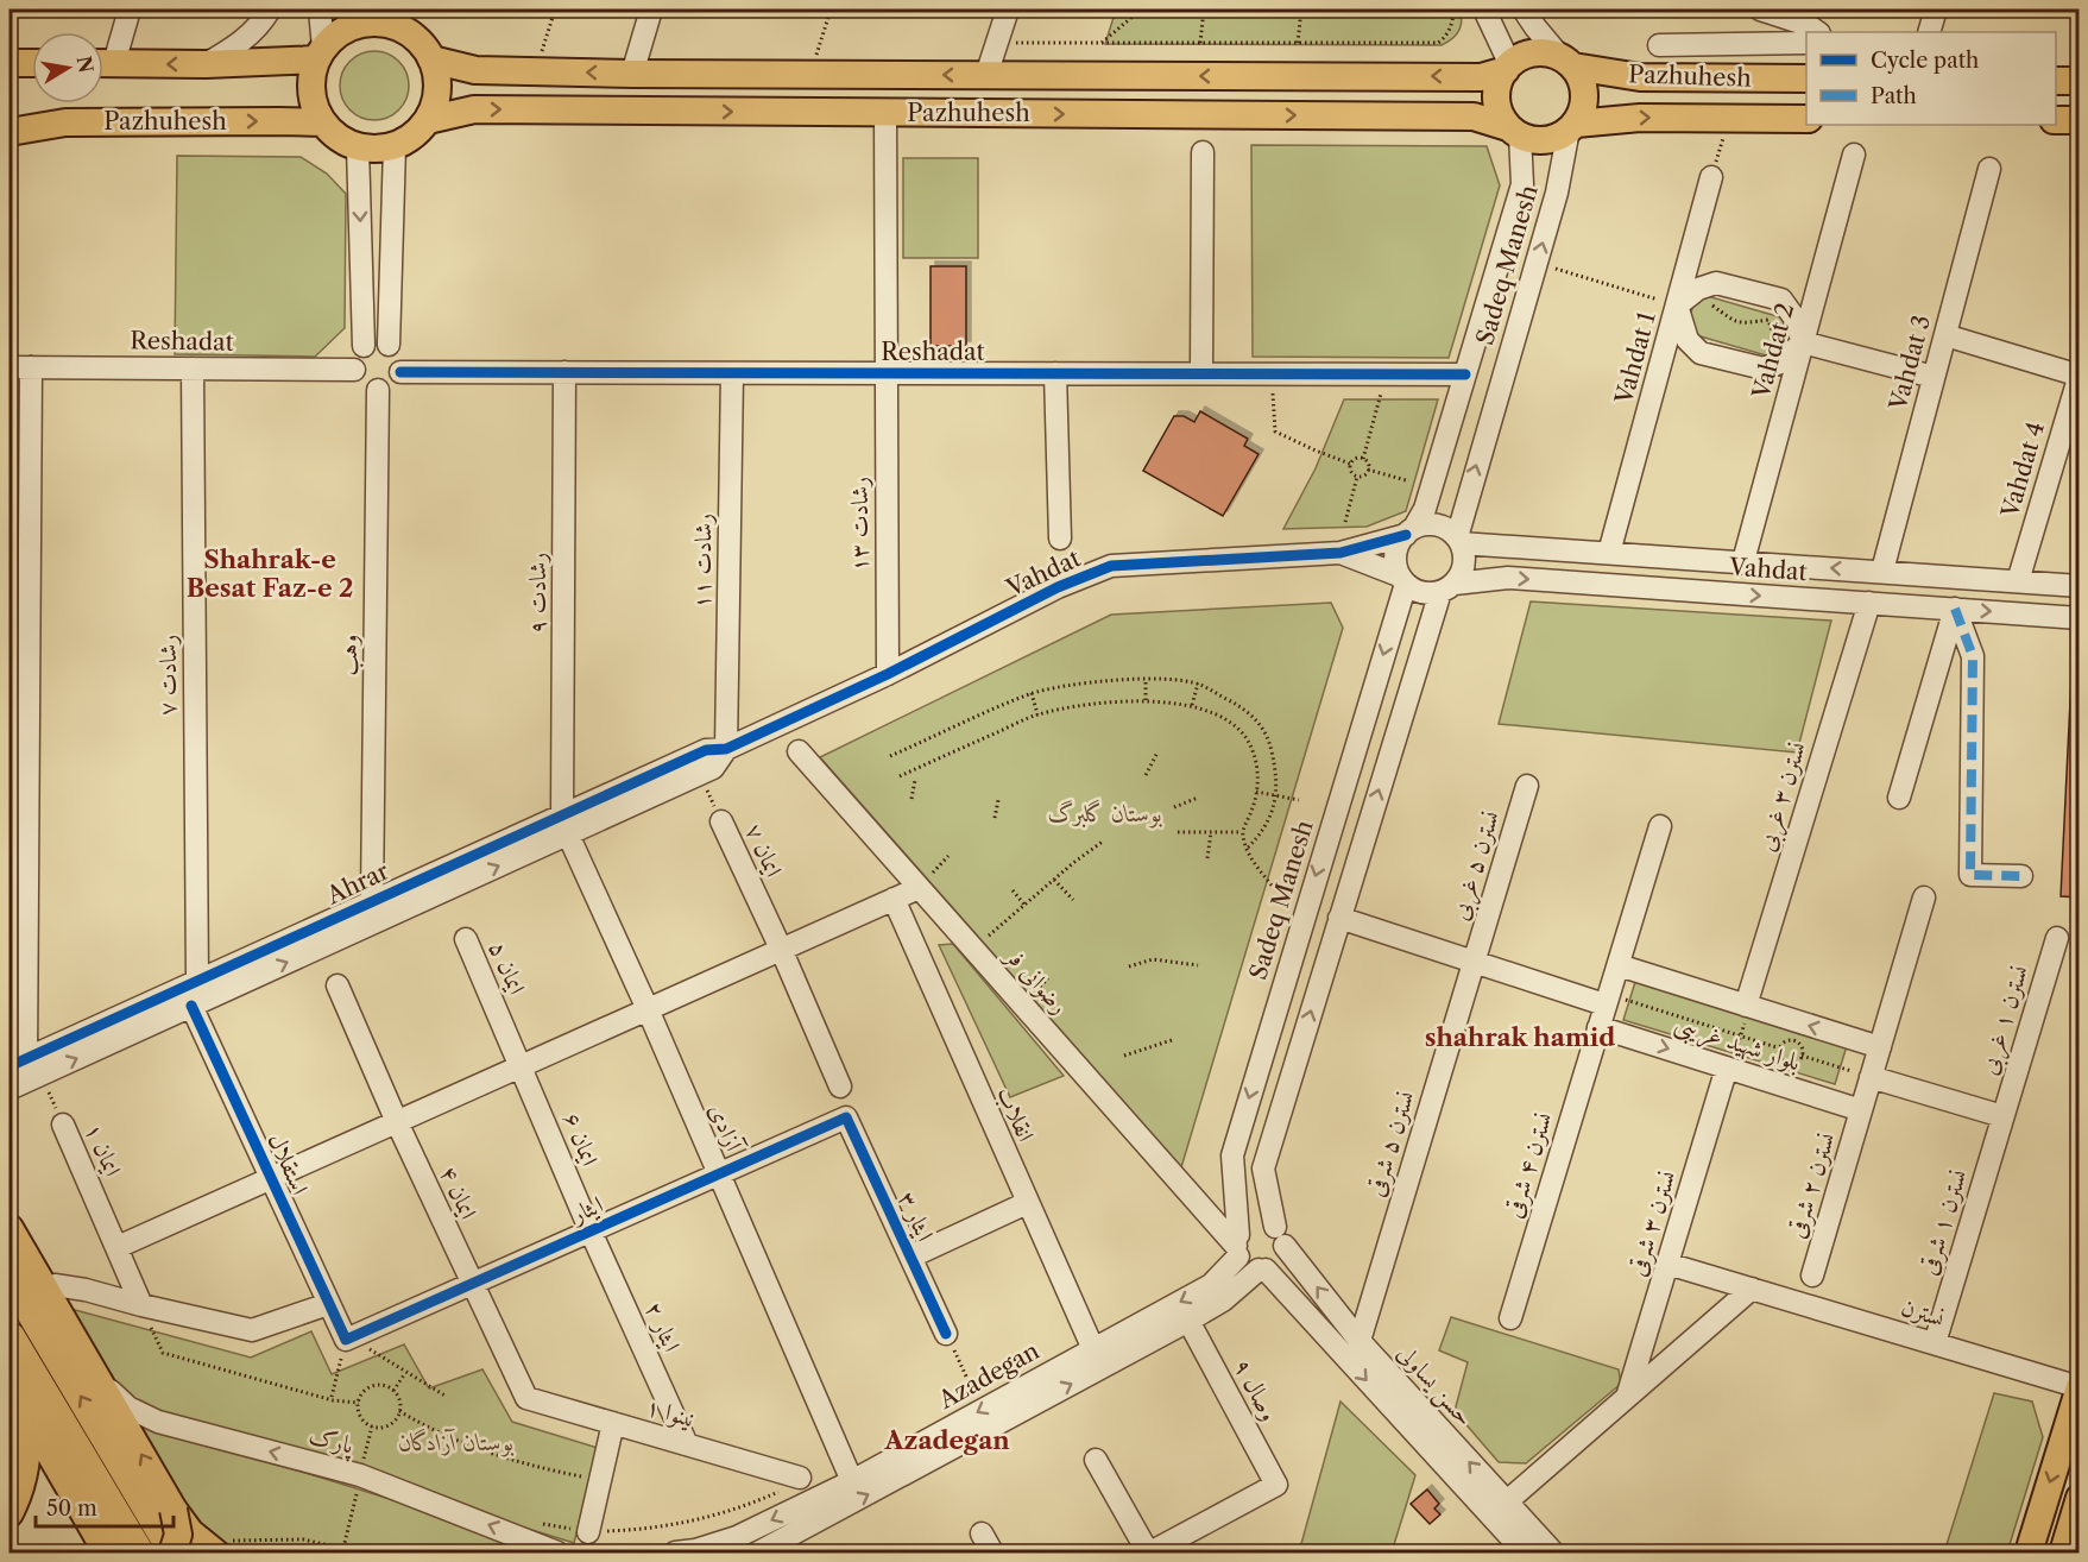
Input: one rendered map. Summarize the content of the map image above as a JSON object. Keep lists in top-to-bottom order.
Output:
{
  "streets": {
    "main road": ["Pazhuhesh"],
    "street": [
      "Sadeq Manesh",
      "Reshadat",
      "Vahdat 2",
      "Vahdat 1",
      "Vahdat 3",
      "Vahdat 4",
      "رشادت ۱۳",
      "رشادت ۱۱",
      "Vahdat",
      "رشادت ۹",
      "وهب",
      "رشادت ۷",
      "نسترن ۳ غربی",
      "ایمان ۷",
      "نسترن ۵ غربی",
      "Ahrar",
      "ایمان ۵",
      "رضوانی فر",
      "نسترن ۱ غربی",
      "بلوار شهید غریبی",
      "انقلاب",
      "آزادی",
      "ایمان ۶",
      "نسترن ۵ شرقی",
      "ایمان ۱",
      "استقلال",
      "نسترن ۴ شرقی",
      "نسترن ۲ شرقی",
      "ایمان ۴",
      "ایثار",
      "ایثار ۳",
      "نسترن ۱ شرقی",
      "نسترن ۳ شرقی",
      "نسترن",
      "ایثار ۲",
      "Azadegan",
      "حسن یساولی",
      "وصال ۹",
      "نینوا ۱",
      "پارک"
    ]
  },
  "crossings": [
    ["Pazhuhesh", "Sadeq Manesh"],
    ["Pazhuhesh", "رشادت ۱۳"],
    ["Sadeq Manesh", "Reshadat"],
    ["Sadeq Manesh", "Vahdat"],
    ["Sadeq Manesh", "رضوانی فر"],
    ["Sadeq Manesh", "Azadegan"],
    ["Sadeq Manesh", "حسن یساولی"],
    ["Reshadat", "رشادت ۱۳"],
    ["Reshadat", "رشادت ۱۱"],
    ["Reshadat", "رشادت ۹"],
    ["Reshadat", "وهب"],
    ["Reshadat", "رشادت ۷"],
    ["Vahdat 2", "Vahdat"],
    ["Vahdat 1", "Vahdat"],
    ["Vahdat 3", "Vahdat"],
    ["Vahdat 4", "Vahdat"],
    ["رشادت ۱۳", "Vahdat"],
    ["رشادت ۱۱", "Vahdat"],
    ["رشادت ۱۱", "Ahrar"],
    ["Vahdat", "نسترن ۳ غربی"],
    ["Vahdat", "Ahrar"],
    ["رشادت ۹", "Ahrar"],
    ["رشادت ۹", "آزادی"],
    ["وهب", "Ahrar"],
    ["رشادت ۷", "Ahrar"],
    ["نسترن ۳ غربی", "بلوار شهید غریبی"],
    ["ایمان ۷", "Ahrar"],
    ["نسترن ۵ غربی", "نسترن ۵ شرقی"],
    ["Ahrar", "آزادی"],
    ["Ahrar", "ایمان ۱"],
    ["Ahrar", "استقلال"],
    ["ایمان ۵", "ایمان ۶"],
    ["رضوانی فر", "Azadegan"],
    ["رضوانی فر", "حسن یساولی"],
    ["نسترن ۱ غربی", "نسترن ۱ شرقی"],
    ["بلوار شهید غریبی", "نسترن ۴ شرقی"],
    ["بلوار شهید غریبی", "نسترن ۲ شرقی"],
    ["بلوار شهید غریبی", "نسترن ۳ شرقی"],
    ["انقلاب", "Azadegan"],
    ["آزادی", "ایثار"],
    ["آزادی", "Azadegan"],
    ["ایمان ۶", "ایثار"],
    ["ایمان ۶", "ایثار ۲"],
    ["نسترن ۵ شرقی", "حسن یساولی"],
    ["استقلال", "ایثار"],
    ["ایمان ۴", "ایثار"],
    ["ایمان ۴", "نینوا ۱"],
    ["ایثار", "ایثار ۳"],
    ["ایثار", "ایثار ۲"],
    ["نسترن ۱ شرقی", "نسترن"],
    ["نسترن ۳ شرقی", "نسترن"],
    ["ایثار ۲", "نینوا ۱"],
    ["Azadegan", "حسن یساولی"],
    ["Azadegan", "وصال ۹"]
  ],
  "one_way": ["پارک"],
  "districts": ["Shahrak-e Besat Faz-e 2", "shahrak hamid", "Azadegan"],
  "parks": ["بوستان گلبرگ", "بوستان آزادگان"],
  "legend": ["Cycle path", "Path"],
  "scale_bar": "50 m",
  "north": "right"
}
